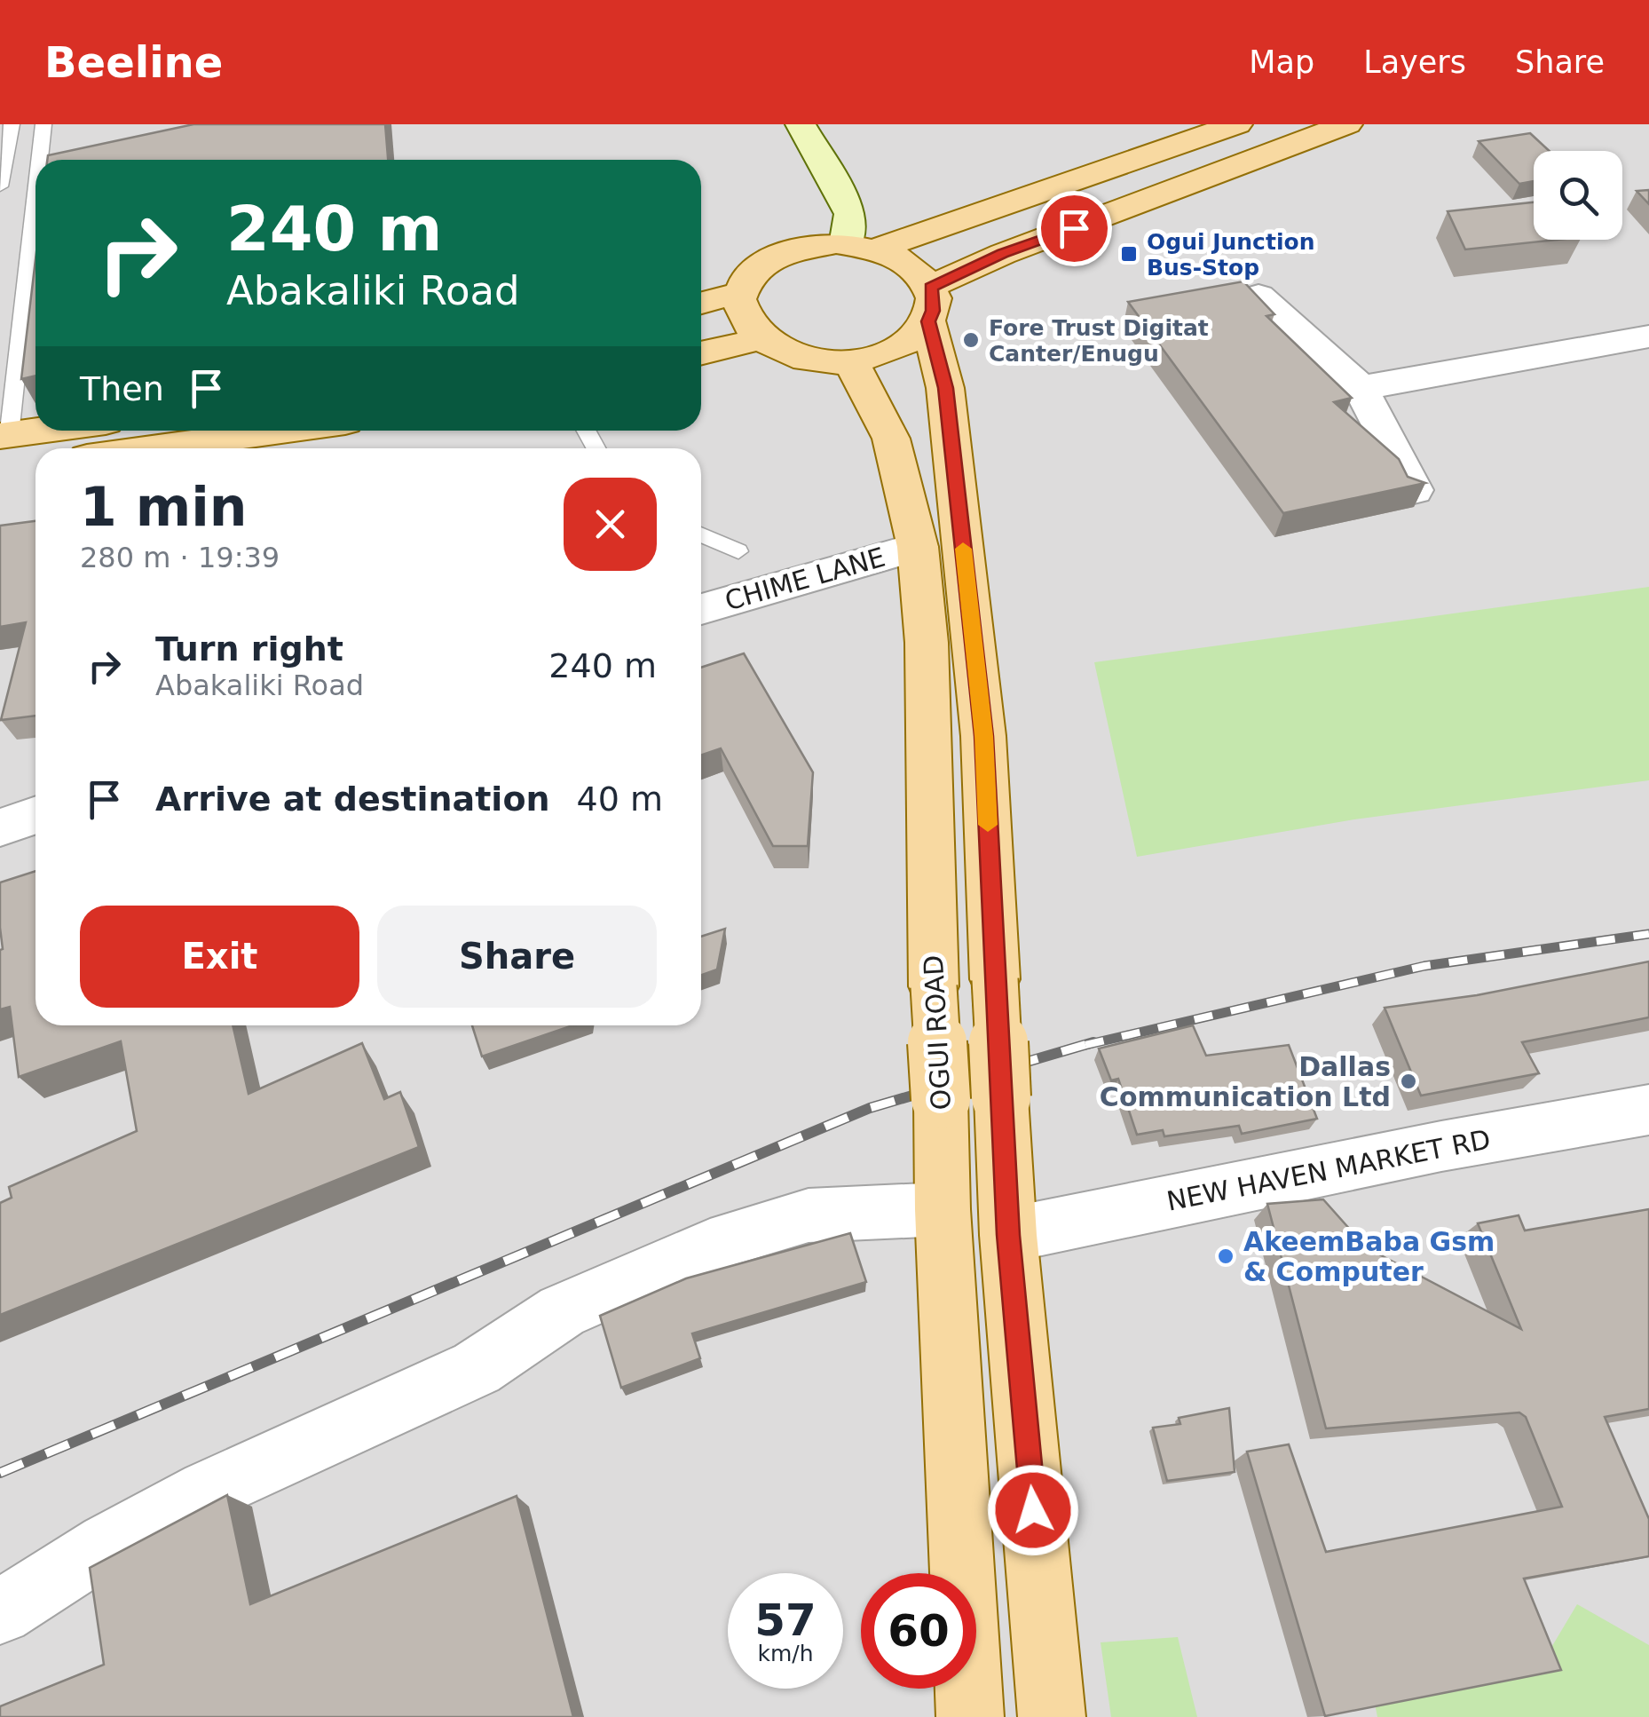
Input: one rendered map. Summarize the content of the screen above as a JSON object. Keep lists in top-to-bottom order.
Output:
{
  "streets": {
    "main road": ["OGUI ROAD"],
    "street": ["CHIME LANE", "NEW HAVEN MARKET RD"]
  },
  "crossings": [
    ["CHIME LANE", "OGUI ROAD"]
  ],
  "places": {
    "transit": ["Ogui Junction Bus-Stop"],
    "other": ["Fore Trust Digitat Canter/Enugu", "Dallas Communication Ltd", "AkeemBaba Gsm & Computer"]
  },
  "page": {
    "header": "Beeline",
    "nav": ["Map", "Layers", "Share"],
    "turn": ["240 m", "Abakaliki Road"],
    "then": "Then",
    "heading": ["1 min", "280 m · 19:39"],
    "list": [
      {
        "name": "Turn right",
        "note": "Abakaliki Road",
        "value": "240 m"
      },
      {
        "name": "Arrive at destination",
        "value": "40 m"
      }
    ],
    "buttons": ["Exit", "Share"],
    "speed": "57 km/h",
    "limit": "60"
  }
}
